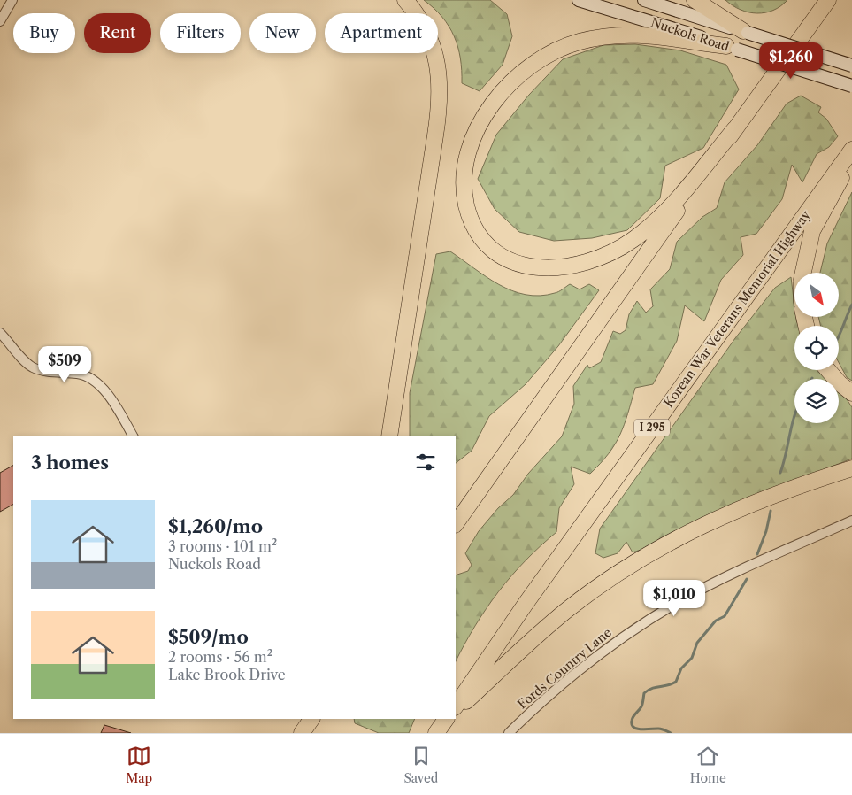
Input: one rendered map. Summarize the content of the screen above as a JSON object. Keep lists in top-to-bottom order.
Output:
{
  "streets": {
    "highway": ["Korean War Veterans Memorial Highway", "I 295"],
    "main road": ["Nuckols Road"],
    "street": ["Fords Country Lane"]
  },
  "north": "bottom right",
  "page": {
    "chip": [
      "Buy",
      "Rent",
      "Filters",
      "New",
      "Apartment"
    ],
    "price": ["$1,260", "$509", "$1,010"],
    "heading": "3 homes",
    "list": [
      {
        "name": "$1,260/mo",
        "note": "3 rooms · 101 m² · Nuckols Road"
      },
      {
        "name": "$509/mo",
        "note": "2 rooms · 56 m² · Lake Brook Drive"
      }
    ],
    "tabs": ["Map", "Saved", "Home"]
  }
}
